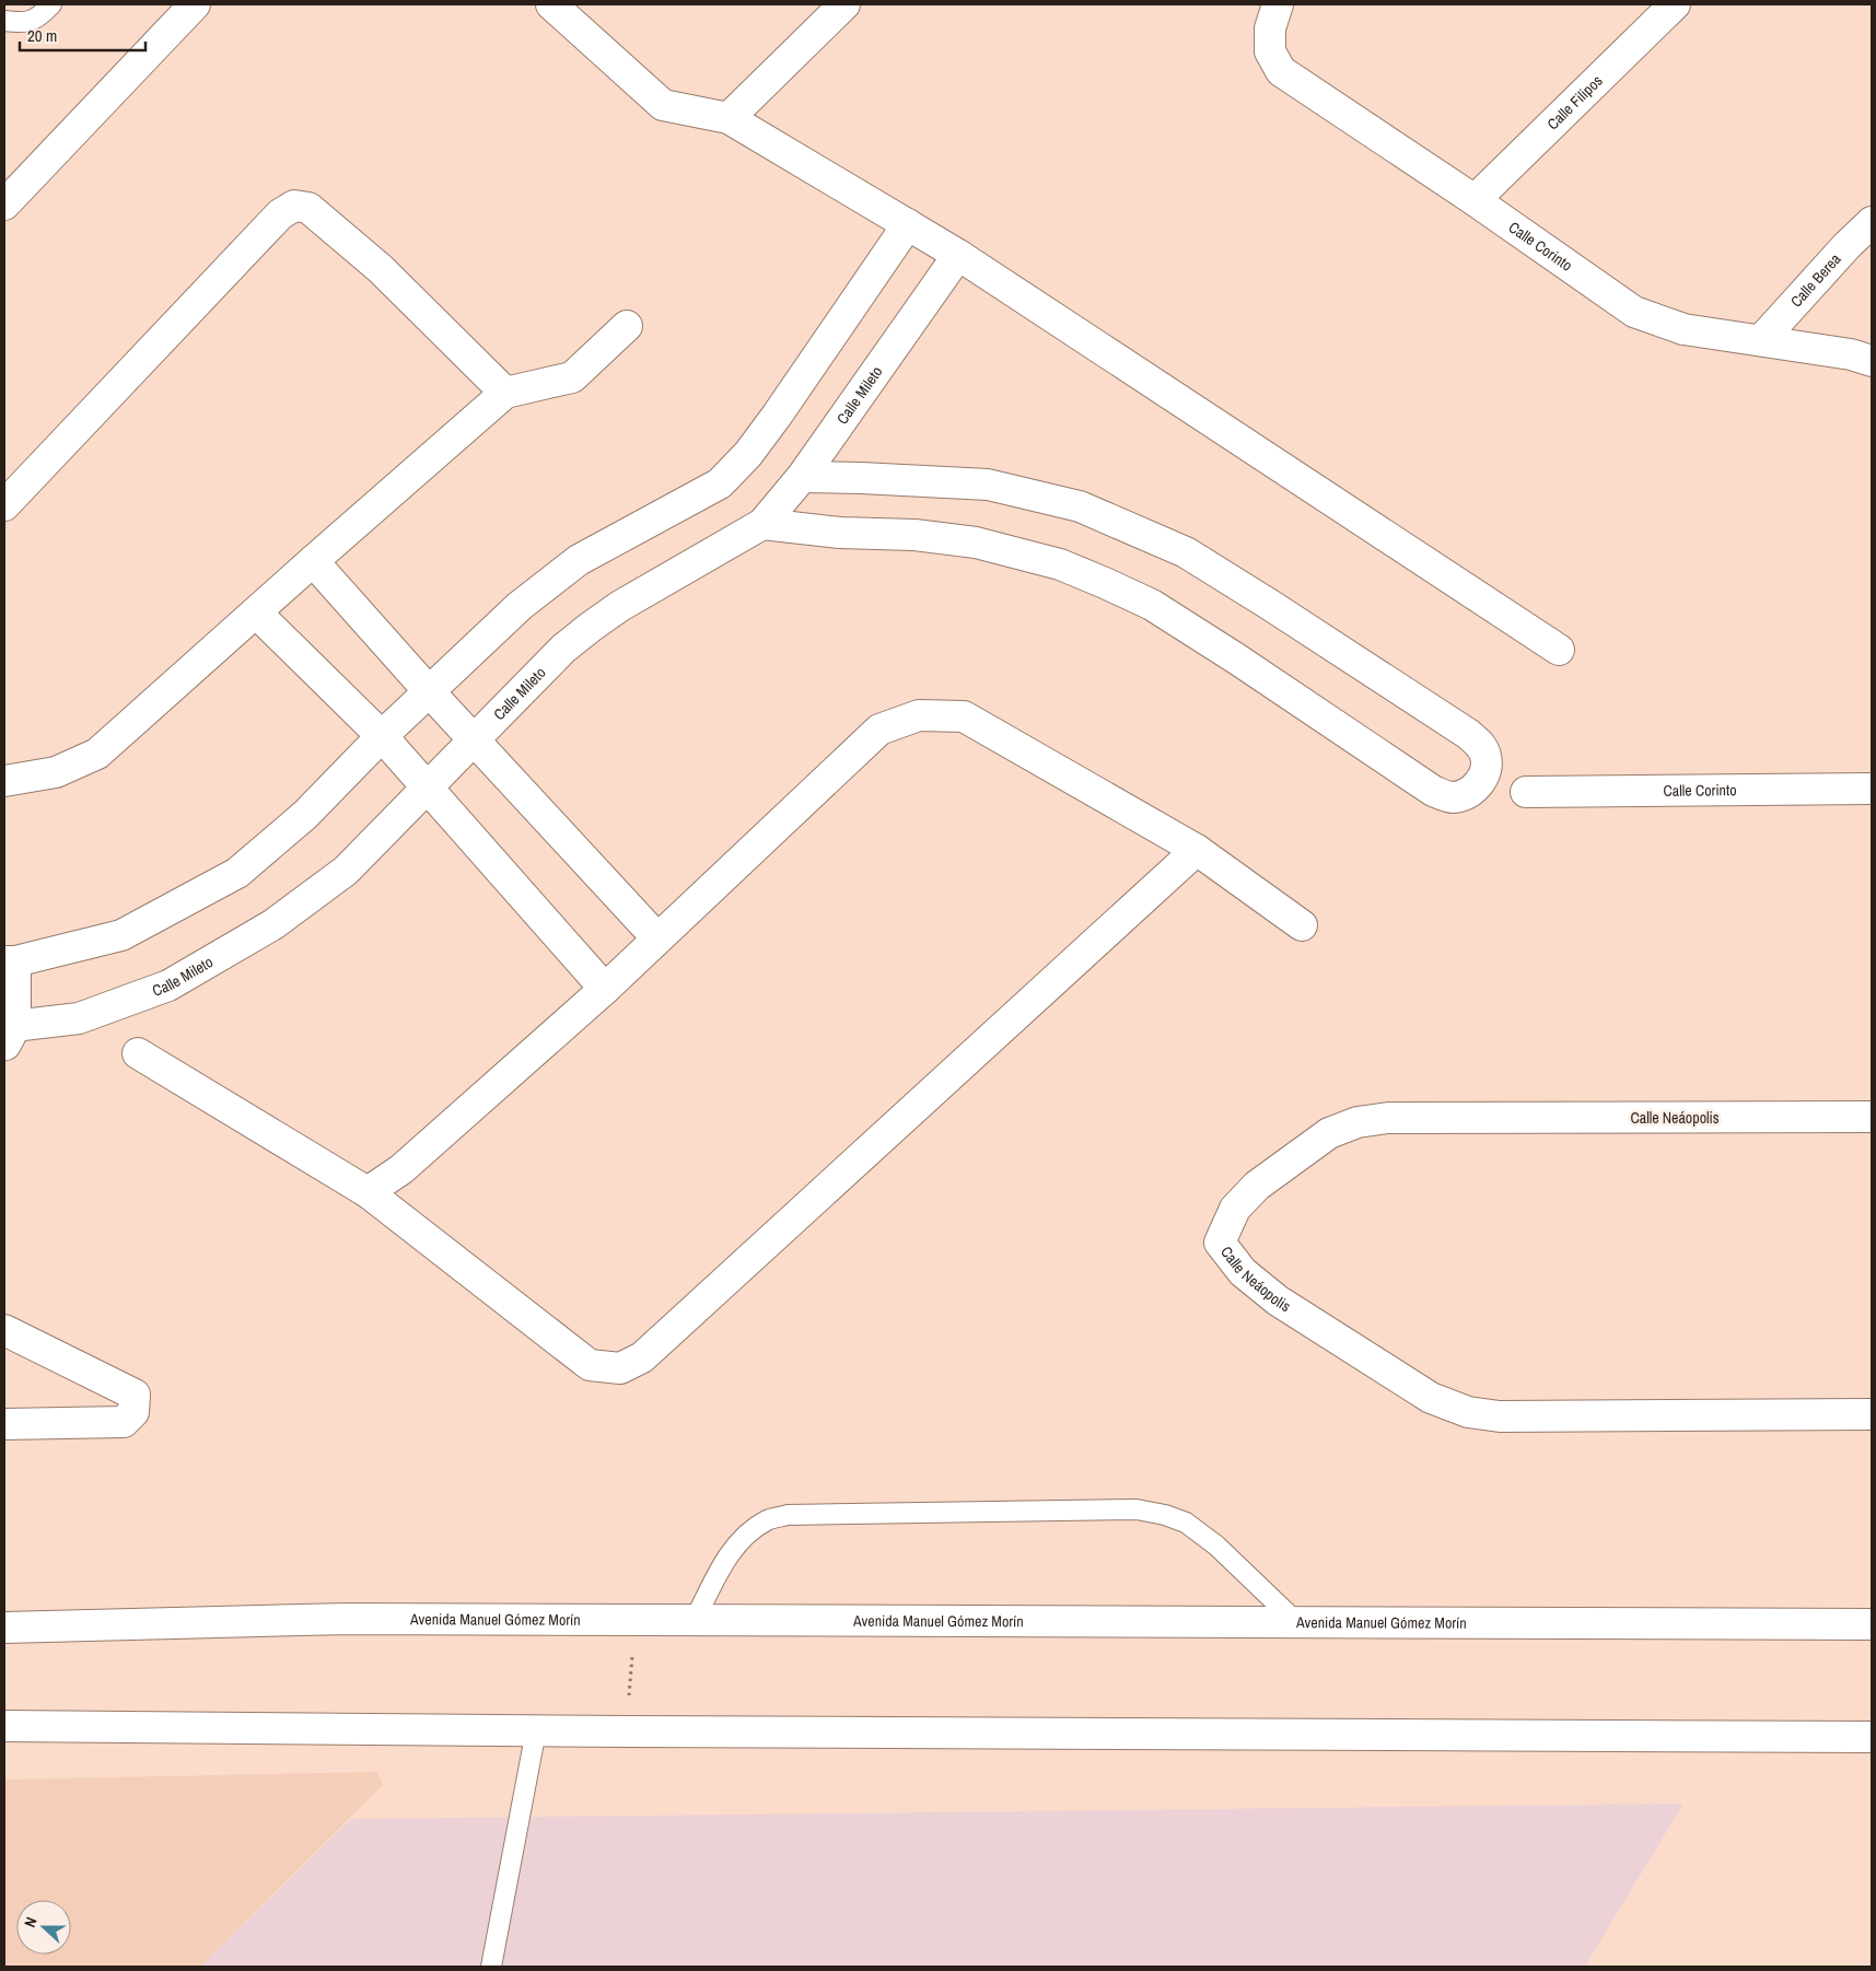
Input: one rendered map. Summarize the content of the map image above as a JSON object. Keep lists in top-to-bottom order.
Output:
{
  "streets": {
    "street": [
      "Calle Filipos",
      "Calle Corinto",
      "Calle Berea",
      "Calle Mileto",
      "Calle Neáopolis",
      "Avenida Manuel Gómez Morín"
    ]
  },
  "crossings": [
    ["Calle Filipos", "Calle Corinto"],
    ["Calle Corinto", "Calle Berea"]
  ],
  "scale_bar": "20 m",
  "north": "left"
}
